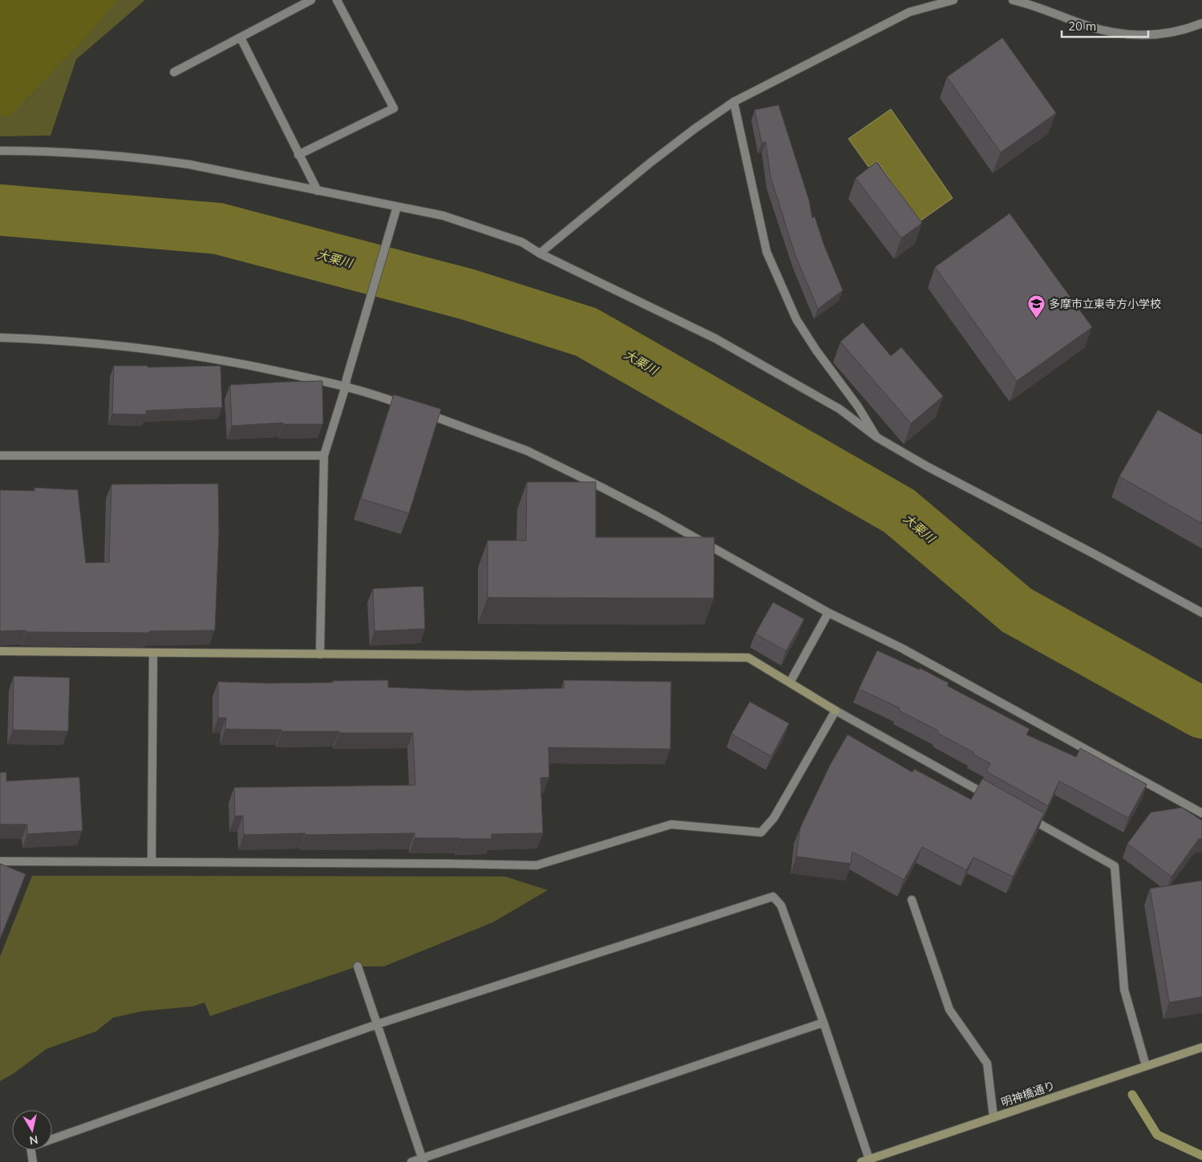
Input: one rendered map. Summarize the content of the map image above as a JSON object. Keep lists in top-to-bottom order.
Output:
{
  "streets": {
    "street": ["明神橋通り"]
  },
  "water": ["大栗川"],
  "places": {
    "school or university": ["多摩市立東寺方小学校"]
  },
  "scale_bar": "20 m",
  "north": "bottom"
}
